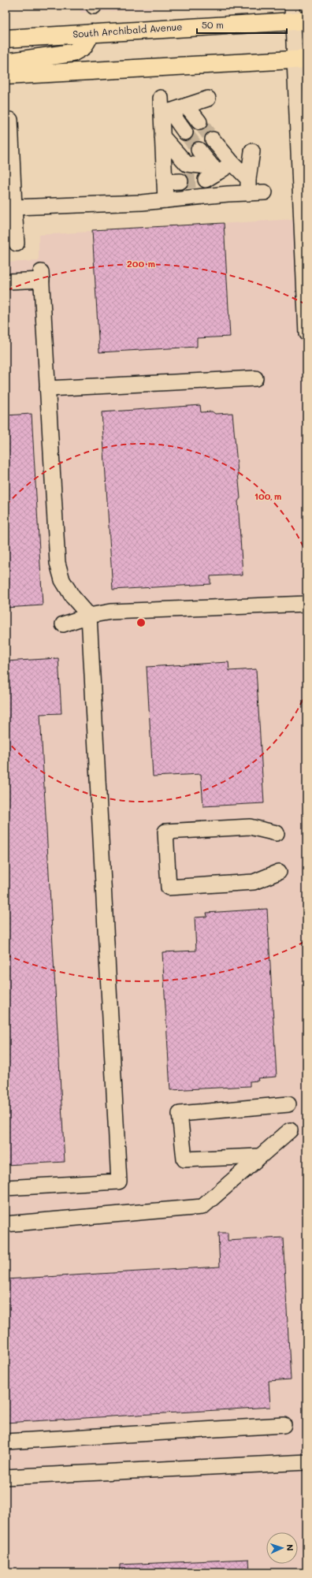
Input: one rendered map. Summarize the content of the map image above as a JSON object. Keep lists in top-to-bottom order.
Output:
{
  "streets": {
    "main road": ["South Archibald Avenue"]
  },
  "scale_bar": "50 m",
  "north": "right",
  "rings": ["200 m", "100 m"]
}
